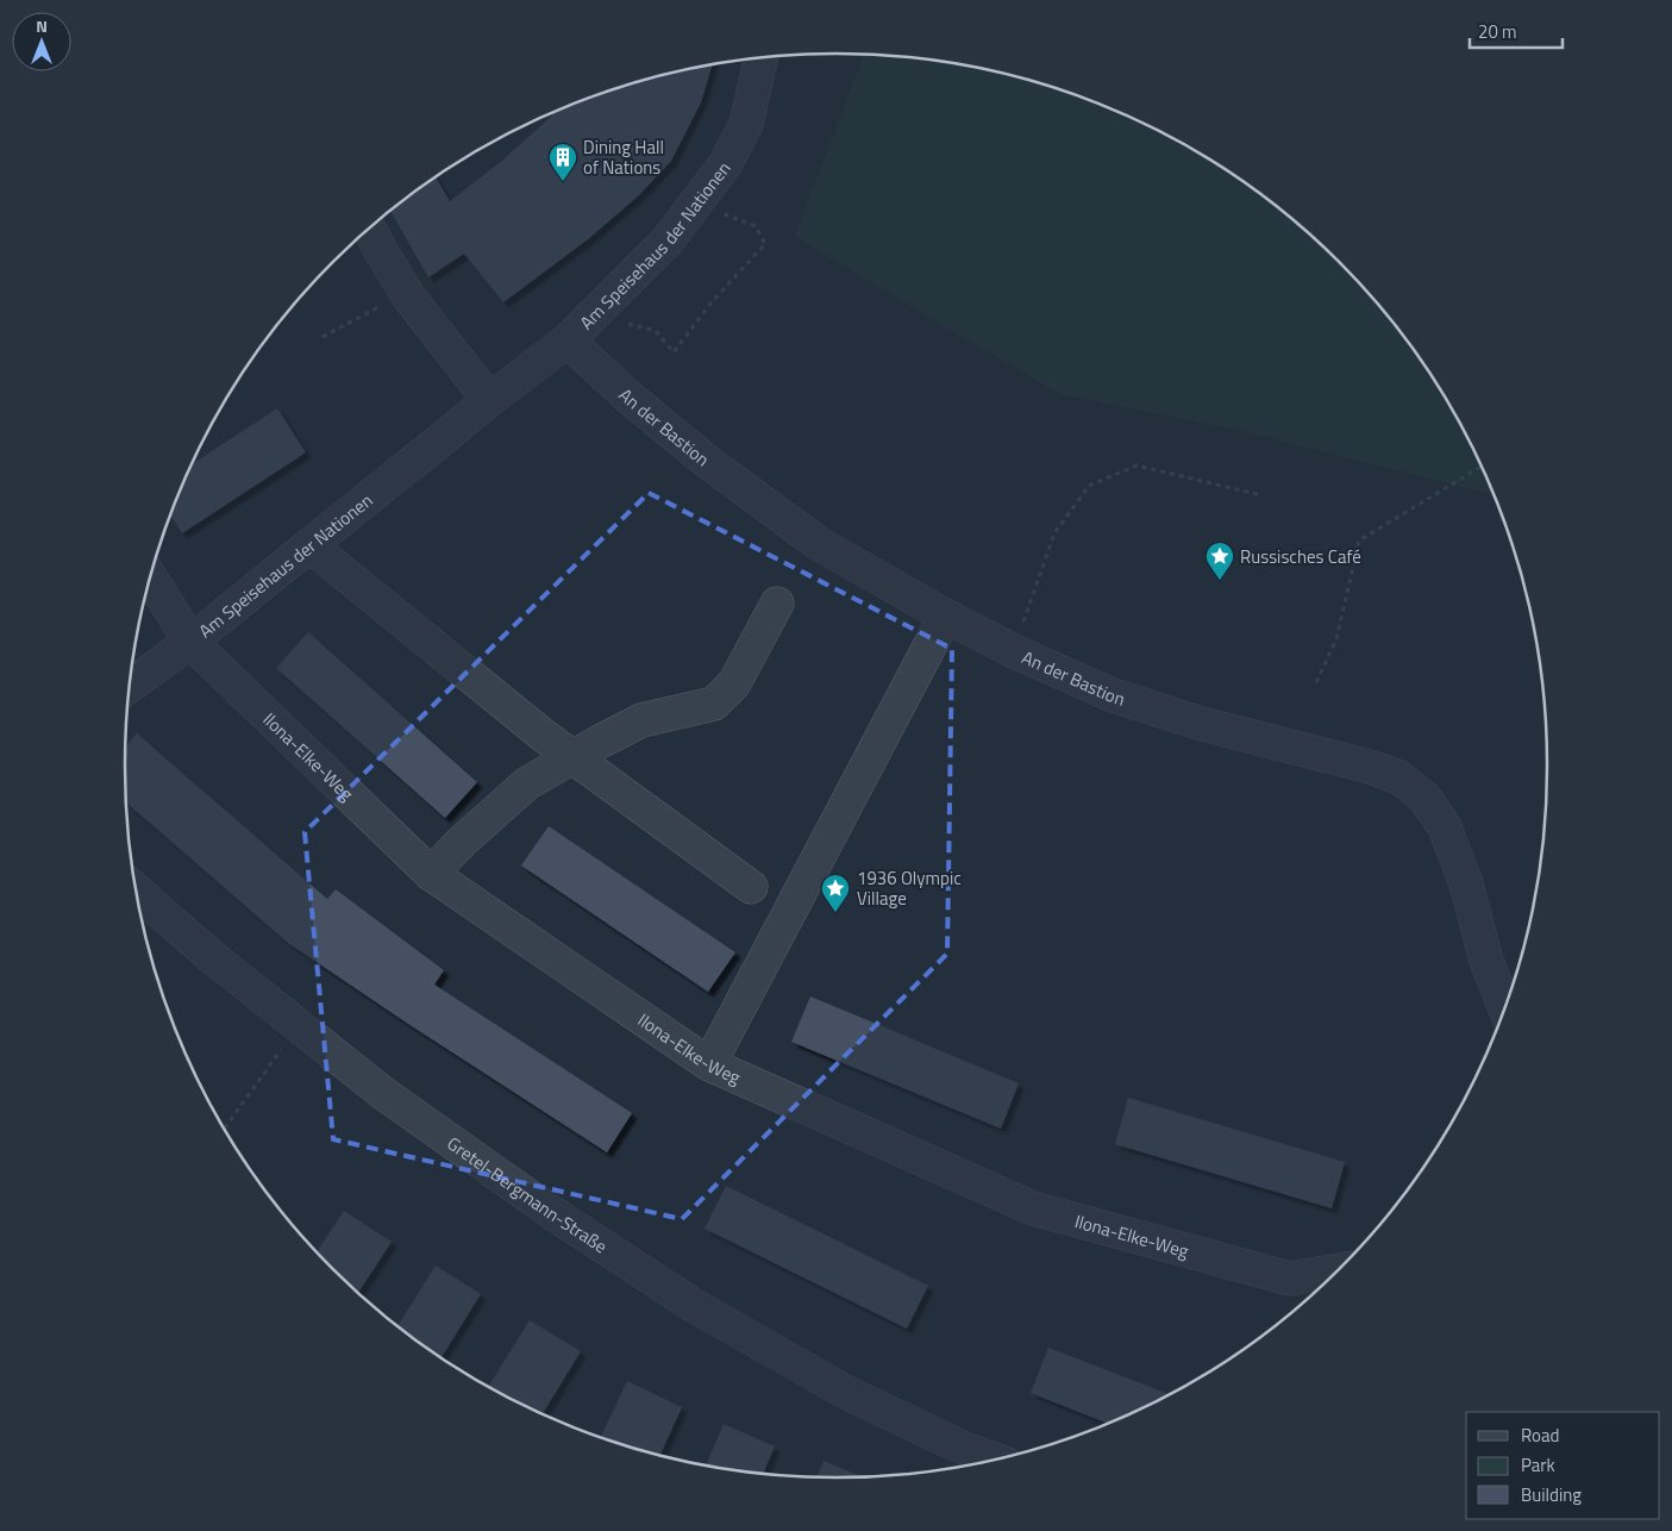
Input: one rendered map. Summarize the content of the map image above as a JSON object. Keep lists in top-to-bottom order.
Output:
{
  "streets": {
    "street": [
      "Am Speisehaus der Nationen",
      "An der Bastion",
      "Ilona-Elke-Weg",
      "Gretel-Bergmann-Straße"
    ]
  },
  "crossings": [
    ["Am Speisehaus der Nationen", "An der Bastion"],
    ["Am Speisehaus der Nationen", "Ilona-Elke-Weg"]
  ],
  "places": {
    "building": ["Dining Hall of Nations"],
    "place": ["Russisches Café", "1936 Olympic Village"]
  },
  "legend": ["Road", "Park", "Building"],
  "scale_bar": "20 m",
  "north": "top"
}
